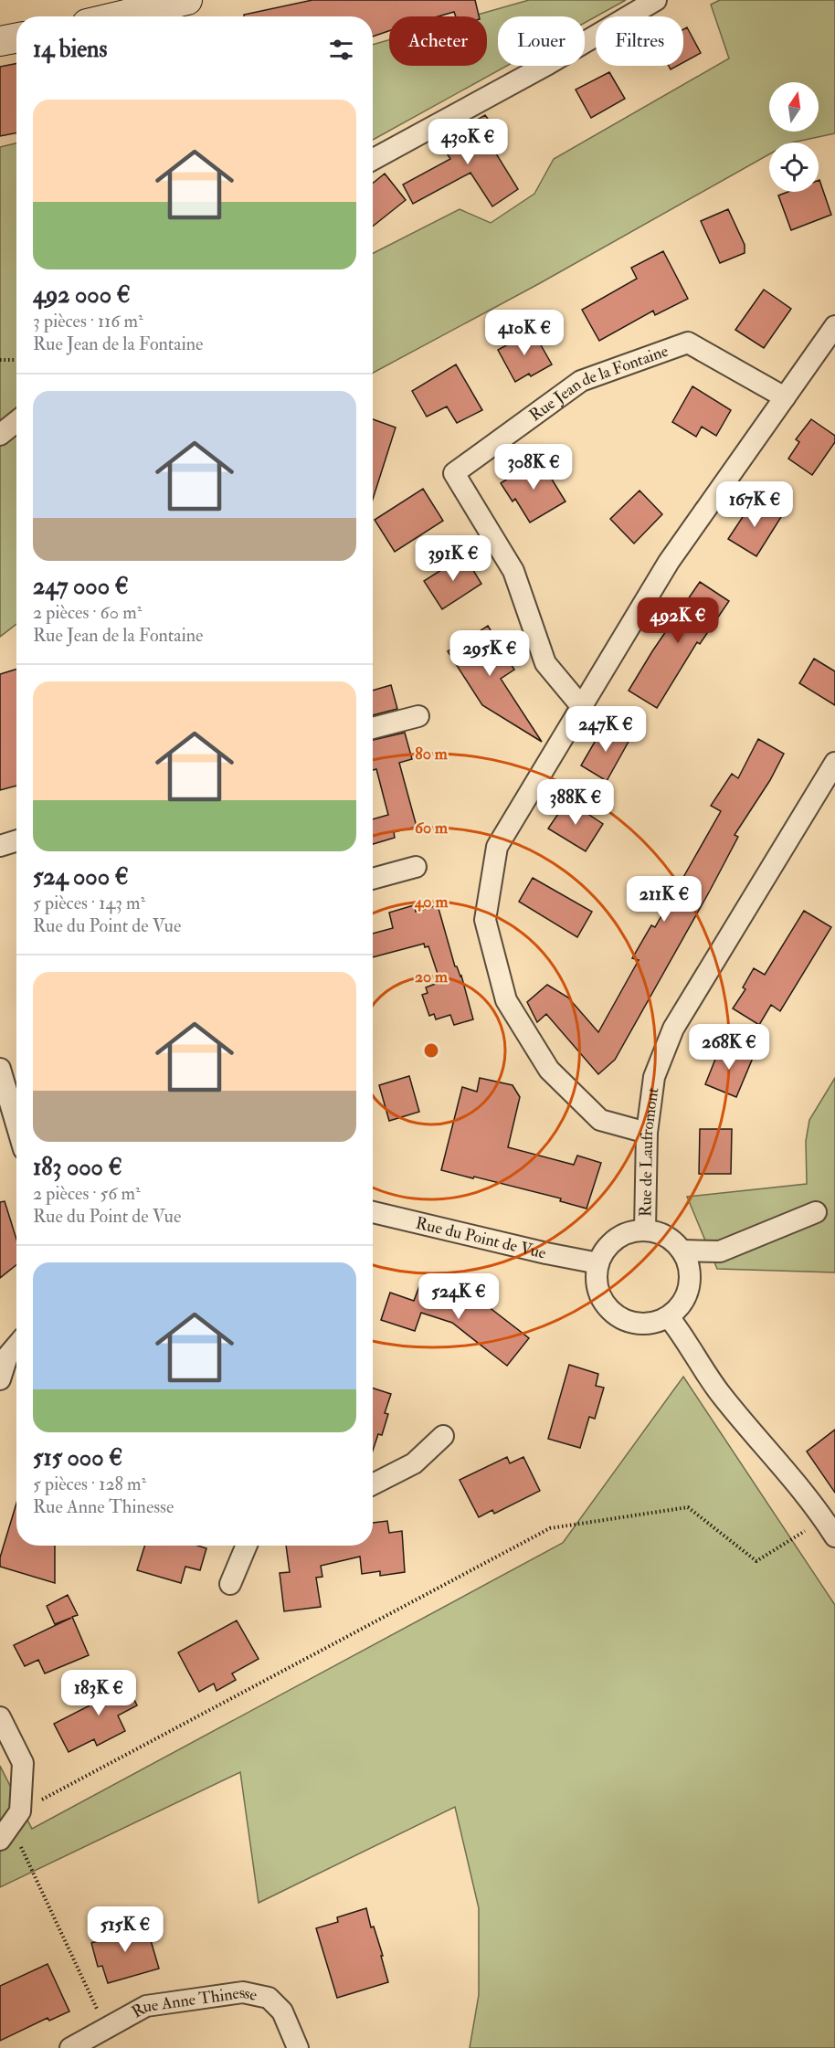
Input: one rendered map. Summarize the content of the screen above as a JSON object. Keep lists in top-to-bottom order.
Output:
{
  "streets": {
    "street": [
      "Rue Jean de la Fontaine",
      "Rue de Laufromont",
      "Rue du Point de Vue",
      "Rue Anne Thinesse"
    ]
  },
  "crossings": [
    ["Rue de Laufromont", "Rue du Point de Vue"]
  ],
  "north": "top",
  "page": {
    "chip": ["Acheter", "Louer", "Filtres"],
    "heading": "14 biens",
    "list": [
      {
        "name": "492 000 €",
        "note": "3 pièces · 116 m² · Rue Jean de la Fontaine"
      },
      {
        "name": "247 000 €",
        "note": "2 pièces · 60 m² · Rue Jean de la Fontaine"
      },
      {
        "name": "524 000 €",
        "note": "5 pièces · 143 m² · Rue du Point de Vue"
      },
      {
        "name": "183 000 €",
        "note": "2 pièces · 56 m² · Rue du Point de Vue"
      },
      {
        "name": "515 000 €",
        "note": "5 pièces · 128 m² · Rue Anne Thinesse"
      }
    ],
    "price": [
      "430K €",
      "410K €",
      "308K €",
      "167K €",
      "391K €",
      "492K €",
      "295K €",
      "247K €",
      "388K €",
      "211K €",
      "268K €",
      "524K €",
      "183K €",
      "515K €"
    ]
  },
  "rings": [
    "80 m",
    "60 m",
    "40 m",
    "20 m"
  ]
}
